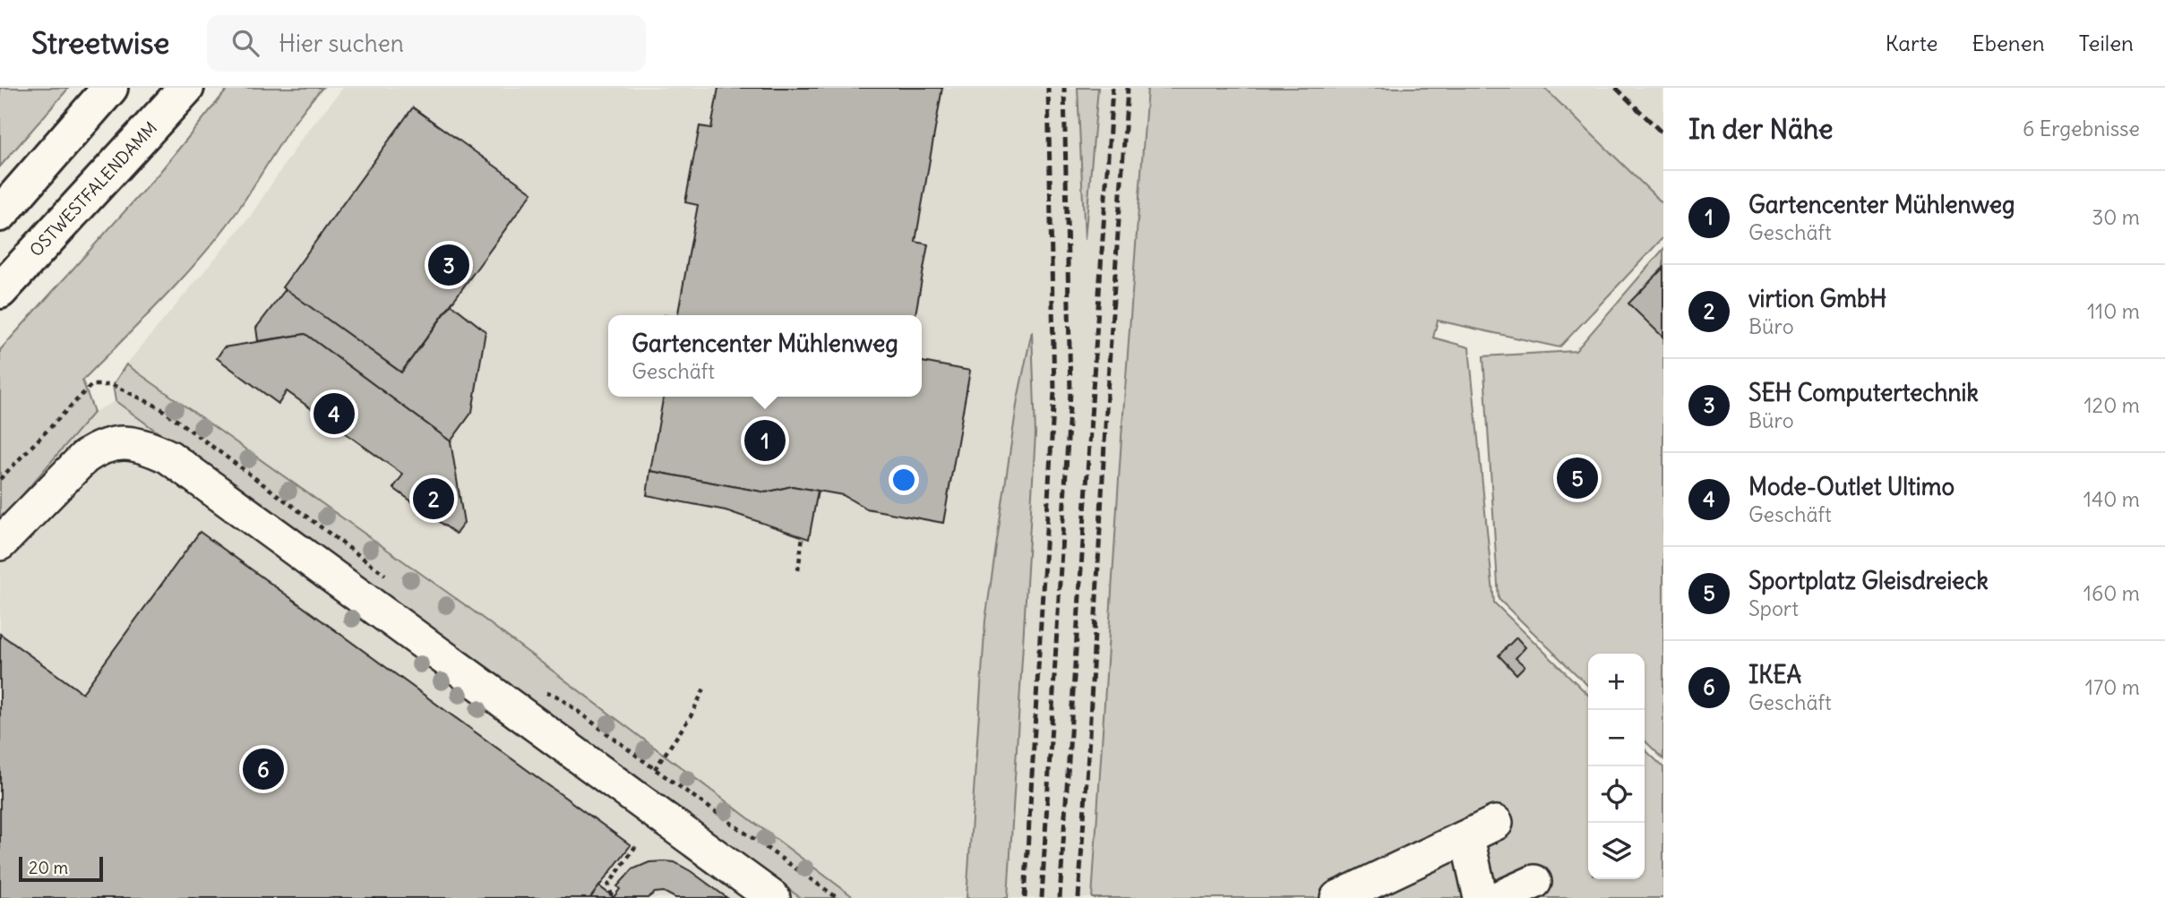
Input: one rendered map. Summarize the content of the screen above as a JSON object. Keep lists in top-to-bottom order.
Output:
{
  "streets": {
    "highway": ["OSTWESTFALENDAMM"]
  },
  "scale_bar": "20 m",
  "page": {
    "header": "Streetwise",
    "search": "Hier suchen",
    "nav": ["Karte", "Ebenen", "Teilen"],
    "heading": ["In der Nähe", "6 Ergebnisse"],
    "list": [
      {
        "mark": "1",
        "name": "Gartencenter Mühlenweg",
        "note": "Geschäft",
        "value": "30 m"
      },
      {
        "mark": "2",
        "name": "virtion GmbH",
        "note": "Büro",
        "value": "110 m"
      },
      {
        "mark": "3",
        "name": "SEH Computertechnik",
        "note": "Büro",
        "value": "120 m"
      },
      {
        "mark": "4",
        "name": "Mode-Outlet Ultimo",
        "note": "Geschäft",
        "value": "140 m"
      },
      {
        "mark": "5",
        "name": "Sportplatz Gleisdreieck",
        "note": "Sport",
        "value": "160 m"
      },
      {
        "mark": "6",
        "name": "IKEA",
        "note": "Geschäft",
        "value": "170 m"
      }
    ],
    "pins": [
      "3",
      "4",
      "1",
      "5",
      "2",
      "6"
    ],
    "popup": ["Gartencenter Mühlenweg", "Geschäft"],
    "map_buttons": ["+", "−"],
    "scale": "20 m"
  }
}
